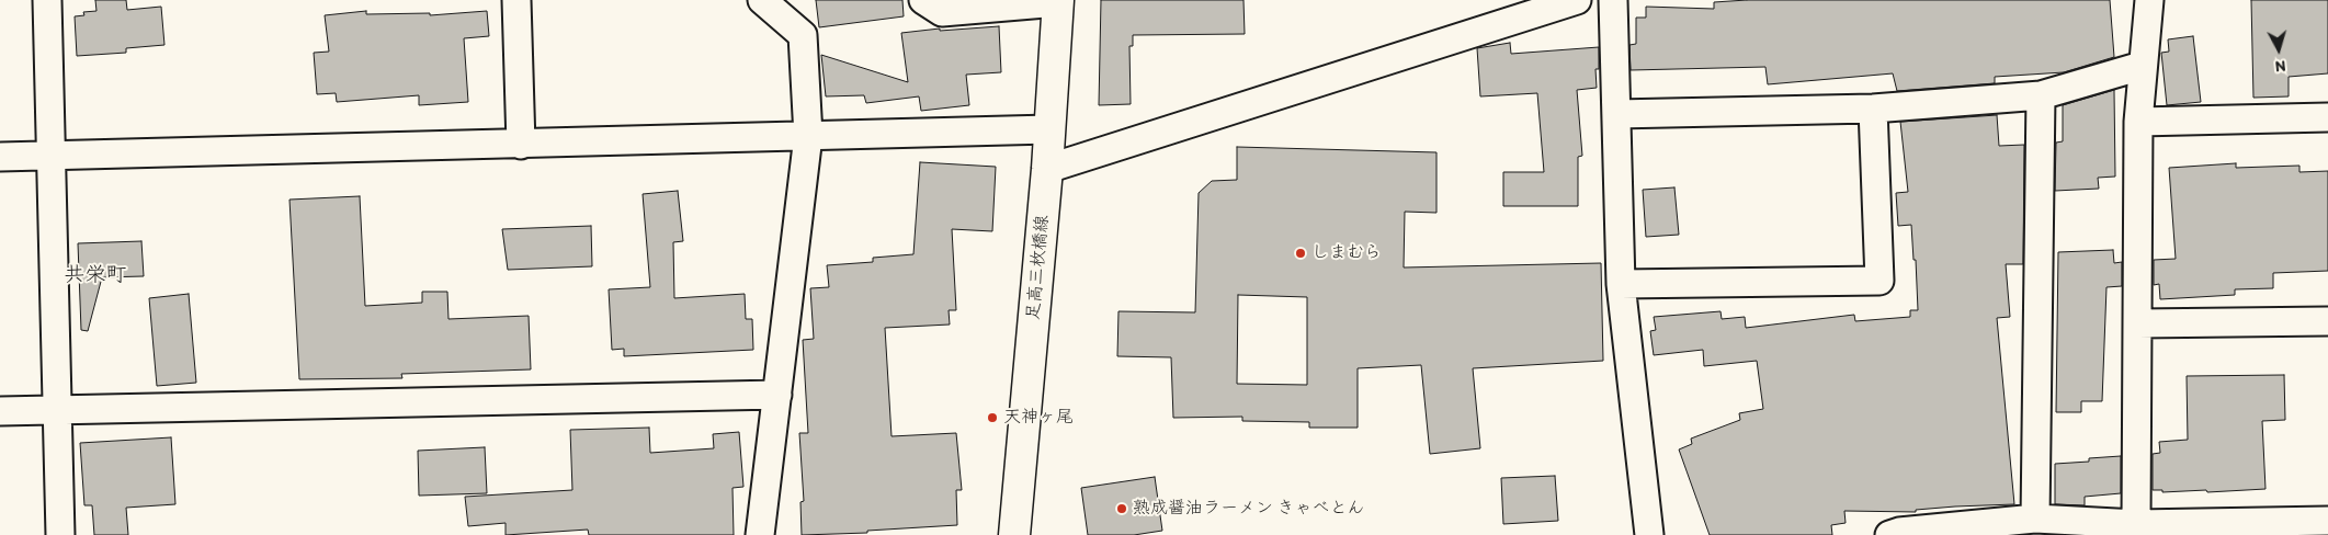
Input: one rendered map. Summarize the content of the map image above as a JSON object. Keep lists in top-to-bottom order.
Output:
{
  "streets": {
    "main road": ["足高三枚橋線"]
  },
  "districts": ["共栄町"],
  "places": ["しまむら", "天神ヶ尾", "熟成醤油ラーメン きゃべとん"],
  "north": "bottom"
}
